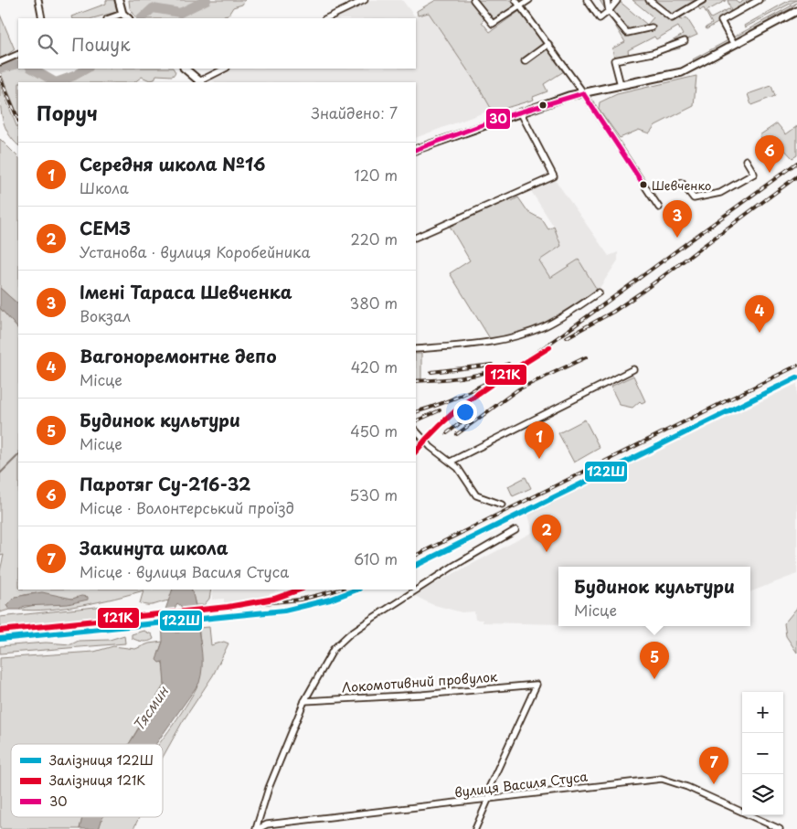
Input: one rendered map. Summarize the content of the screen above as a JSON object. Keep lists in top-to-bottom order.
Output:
{
  "streets": {
    "street": ["Локомотивний провулок", "вулиця Василя Стуса"]
  },
  "crossings": [
    ["Локомотивний провулок", "вулиця Василя Стуса"]
  ],
  "water": ["Тясмин"],
  "places": ["Шевченко"],
  "lines": ["transit line 30", "rail line 121К", "rail line 122Ш"],
  "legend": ["Залізниця 122Ш", "Залізниця 121К", "30"],
  "page": {
    "search": "Пошук",
    "heading": ["Поруч", "Знайдено: 7"],
    "pins": [
      "6",
      "3",
      "4",
      "1",
      "2",
      "5",
      "7"
    ],
    "list": [
      {
        "mark": "1",
        "name": "Середня школа №16",
        "note": "Школа",
        "value": "120 m"
      },
      {
        "mark": "2",
        "name": "СЕМЗ",
        "note": "Установа · вулиця Коробейника",
        "value": "220 m"
      },
      {
        "mark": "3",
        "name": "Імені Тараса Шевченка",
        "note": "Вокзал",
        "value": "380 m"
      },
      {
        "mark": "4",
        "name": "Вагоноремонтне депо",
        "note": "Місце",
        "value": "420 m"
      },
      {
        "mark": "5",
        "name": "Будинок культури",
        "note": "Місце",
        "value": "450 m"
      },
      {
        "mark": "6",
        "name": "Паротяг Су-216-32",
        "note": "Місце · Волонтерський проїзд",
        "value": "530 m"
      },
      {
        "mark": "7",
        "name": "Закинута школа",
        "note": "Місце · вулиця Василя Стуса",
        "value": "610 m"
      }
    ],
    "popup": ["Будинок культури", "Місце"],
    "map_buttons": ["+", "−"]
  }
}
